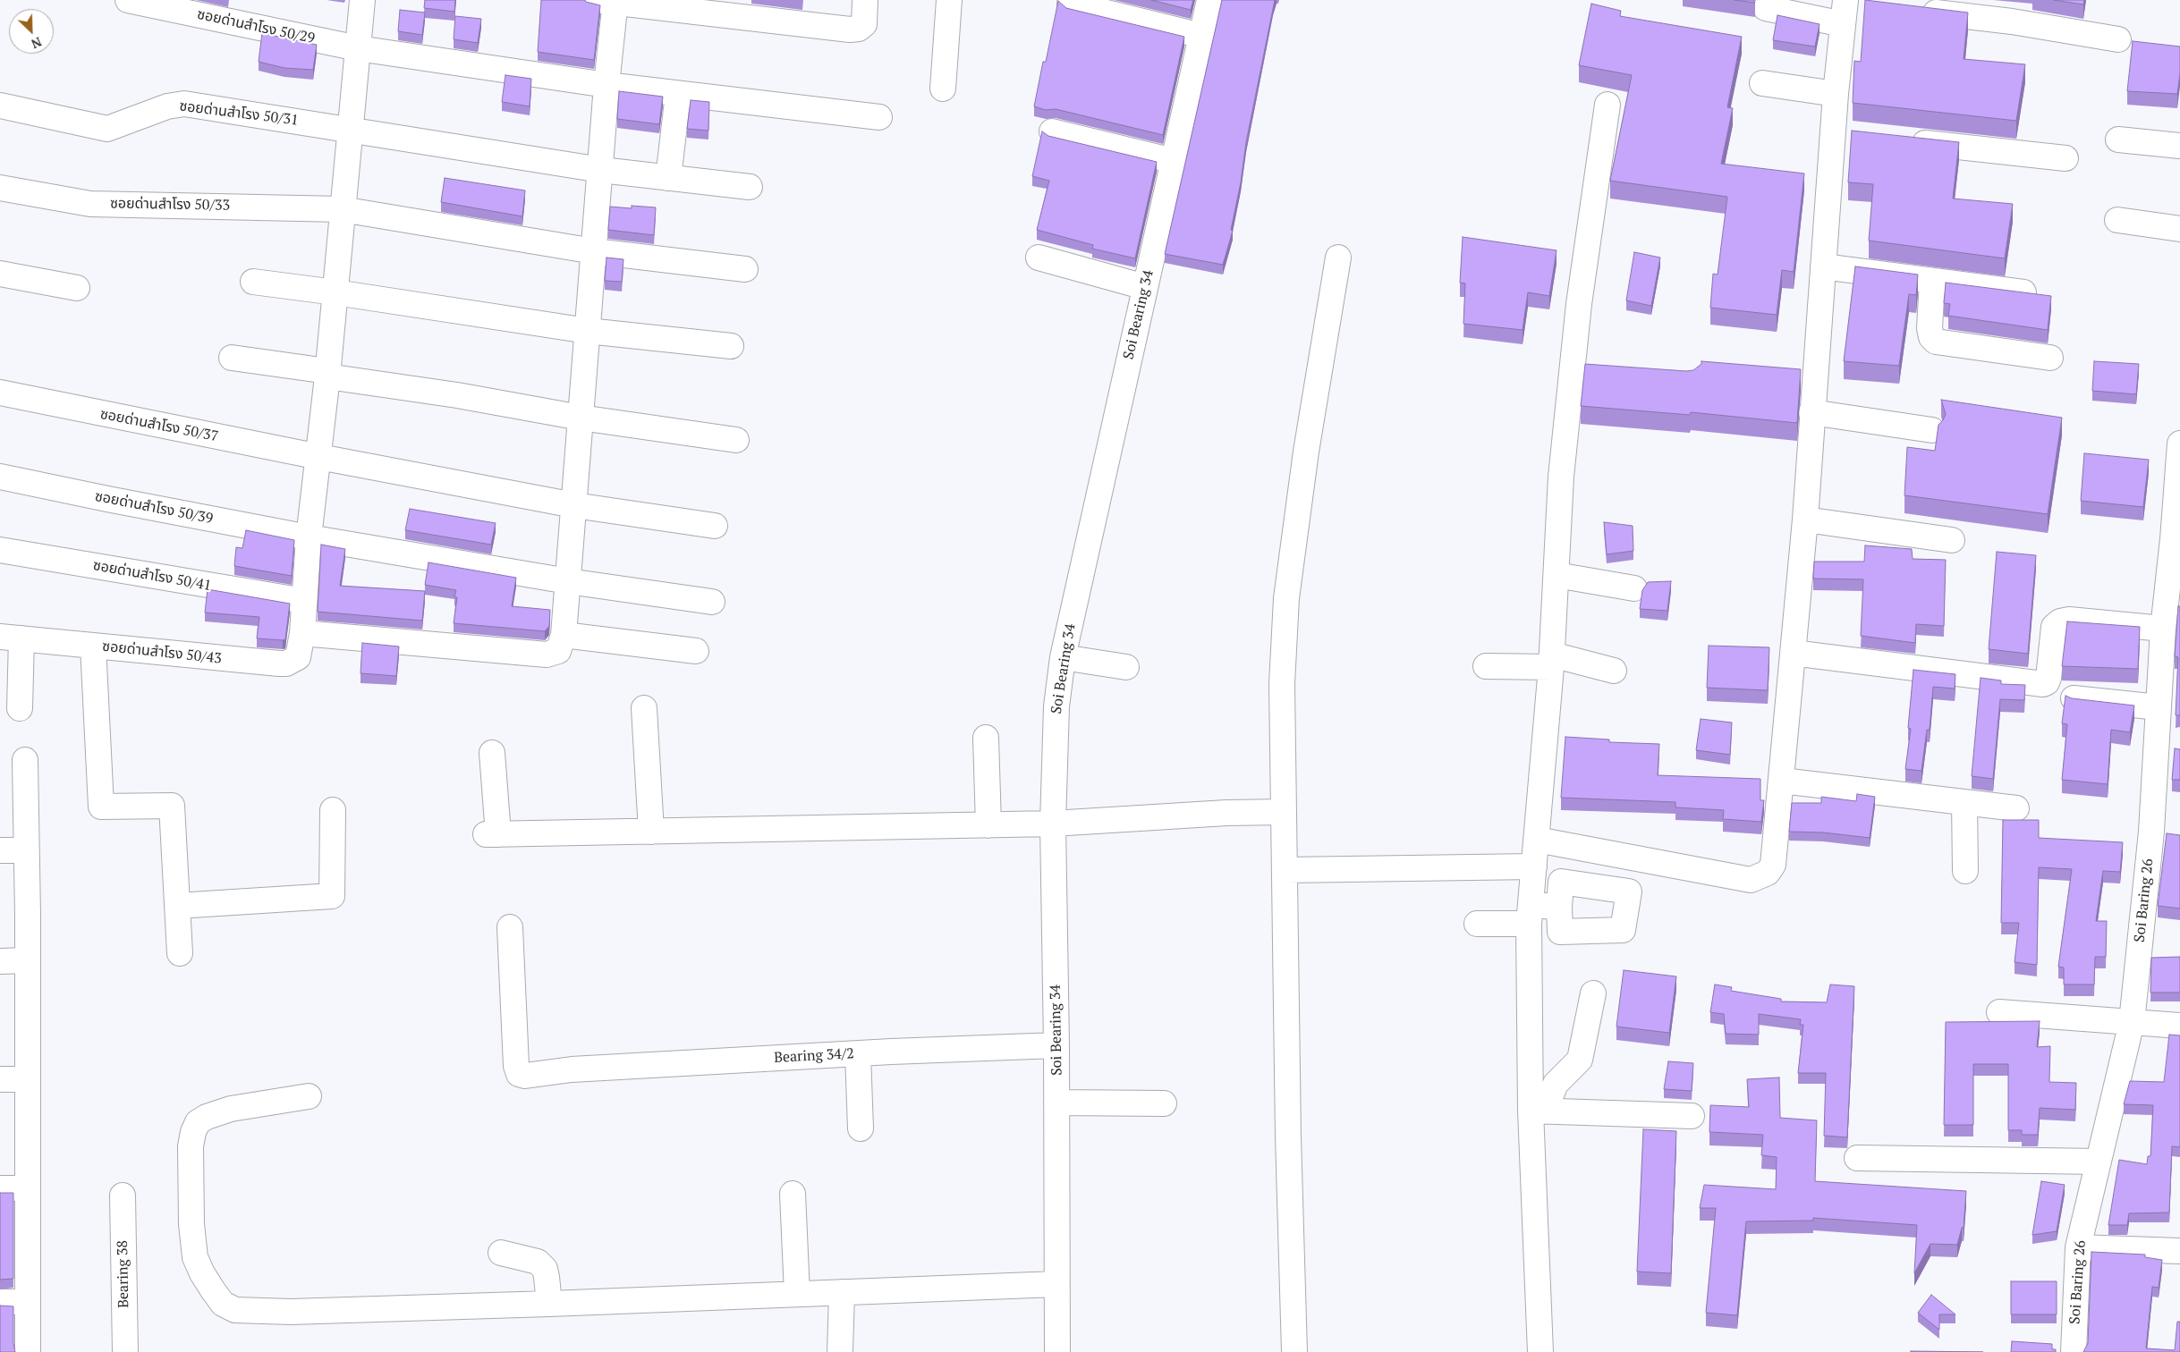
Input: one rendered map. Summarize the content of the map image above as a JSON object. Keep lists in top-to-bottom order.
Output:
{
  "streets": {
    "street": [
      "ซอยด่านสำโรง 50/29",
      "ซอยด่านสำโรง 50/31",
      "ซอยด่านสำโรง 50/33",
      "Soi Bearing 34",
      "ซอยด่านสำโรง 50/37",
      "ซอยด่านสำโรง 50/39",
      "ซอยด่านสำโรง 50/41",
      "ซอยด่านสำโรง 50/43",
      "Soi Baring 26",
      "Bearing 34/2",
      "Bearing 38"
    ]
  },
  "crossings": [
    ["Soi Bearing 34", "Bearing 34/2"]
  ],
  "north": "bottom right"
}
